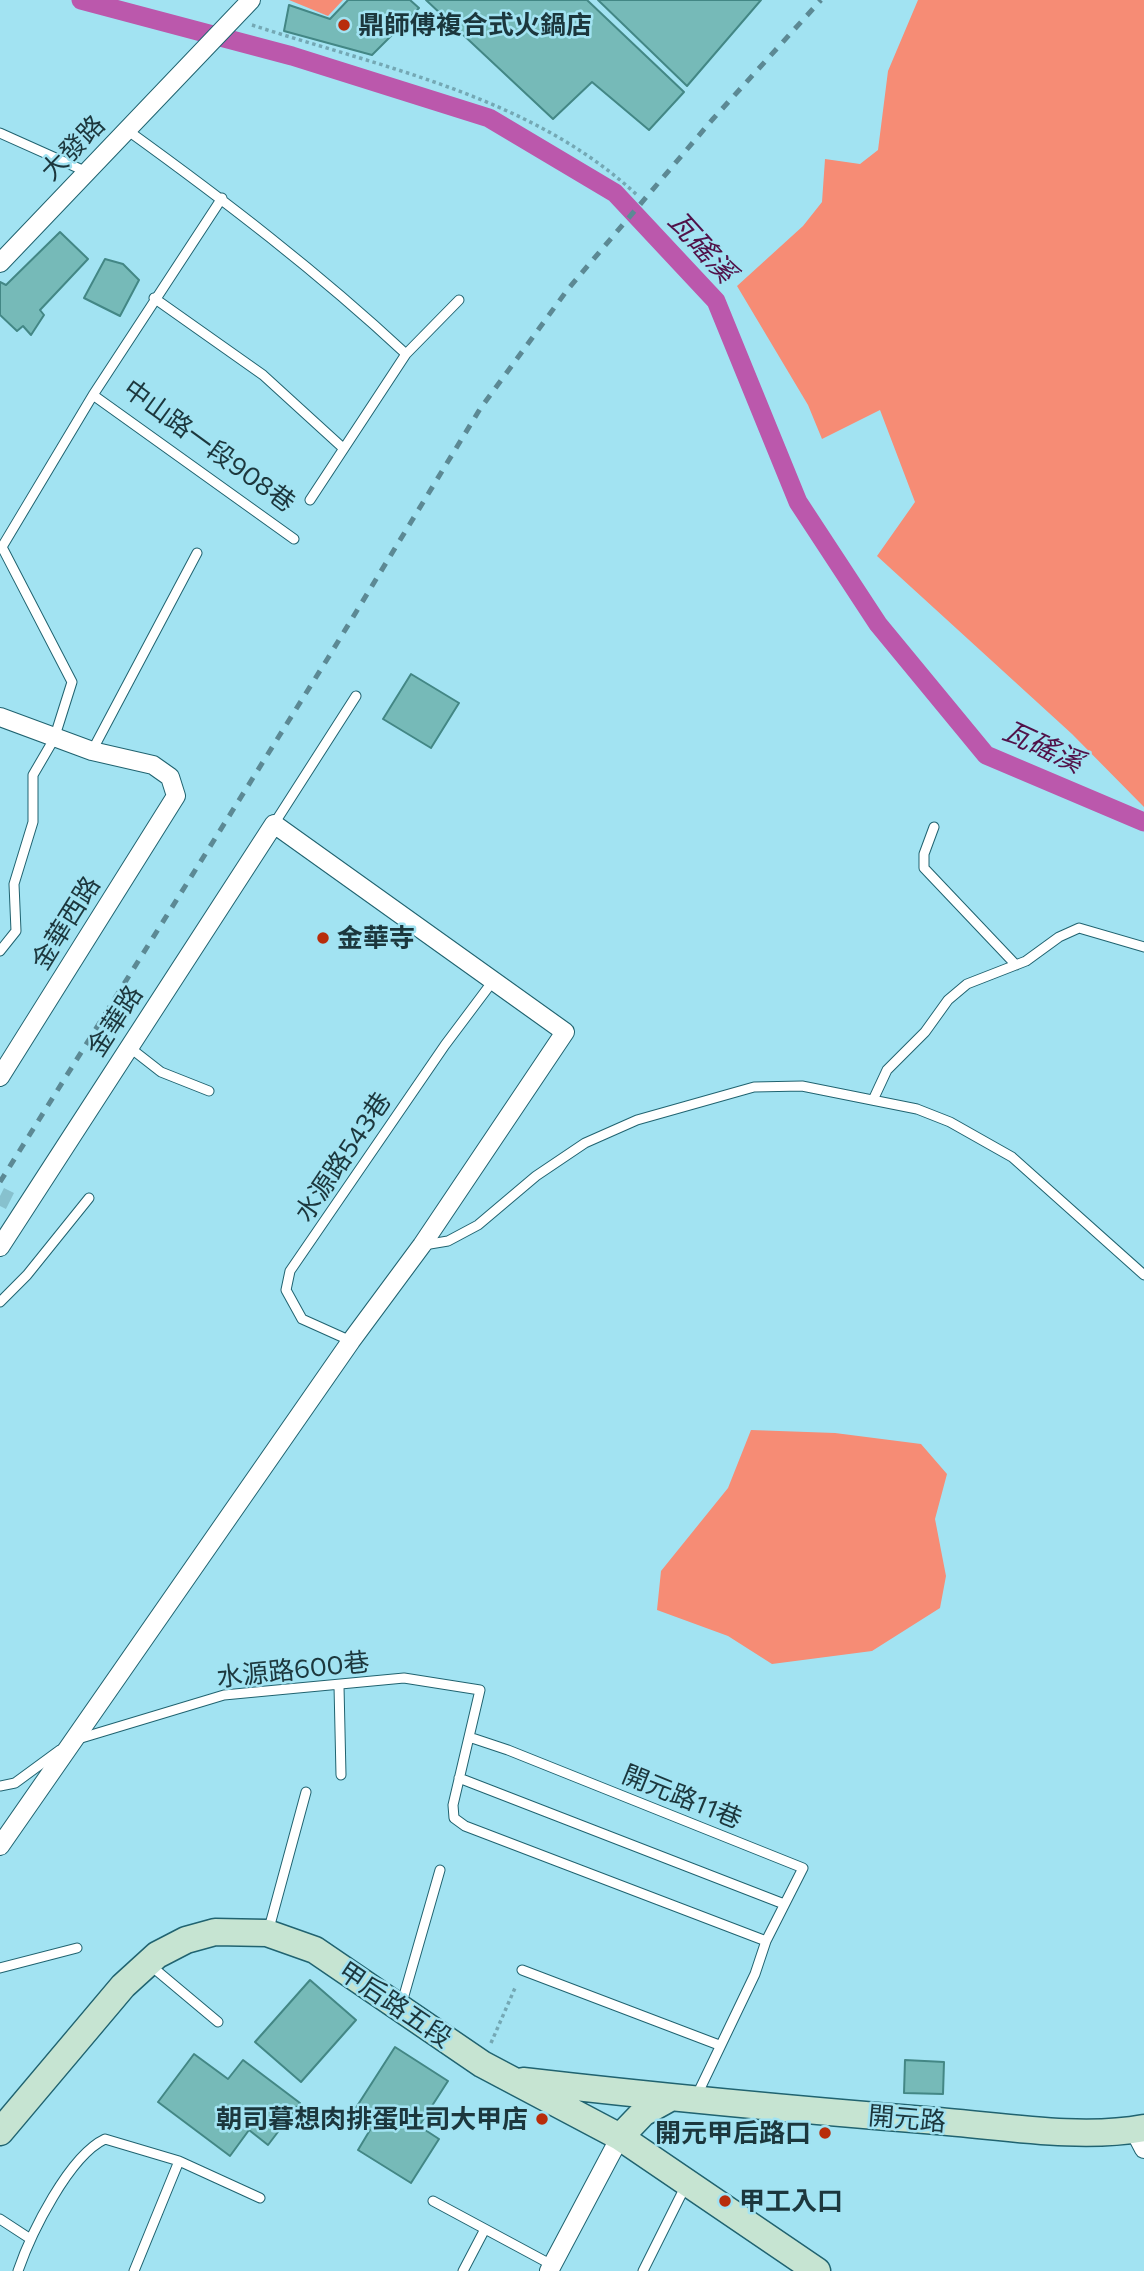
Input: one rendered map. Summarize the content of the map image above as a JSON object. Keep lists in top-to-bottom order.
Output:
{
  "streets": {
    "main road": ["甲后路五段", "開元路"],
    "street": ["大發路", "金華西路", "金華路"],
    "lane": [
      "中山路一段908巷",
      "水源路543巷",
      "水源路600巷",
      "開元路11巷"
    ]
  },
  "crossings": [
    ["水源路600巷", "開元路11巷"],
    ["開元路11巷", "開元路"],
    ["甲后路五段", "開元路"]
  ],
  "water": ["瓦磘溪"],
  "places": [
    "鼎師傅複合式火鍋店",
    "金華寺",
    "朝司暮想肉排蛋吐司大甲店",
    "開元甲后路口",
    "甲工入口"
  ]
}
